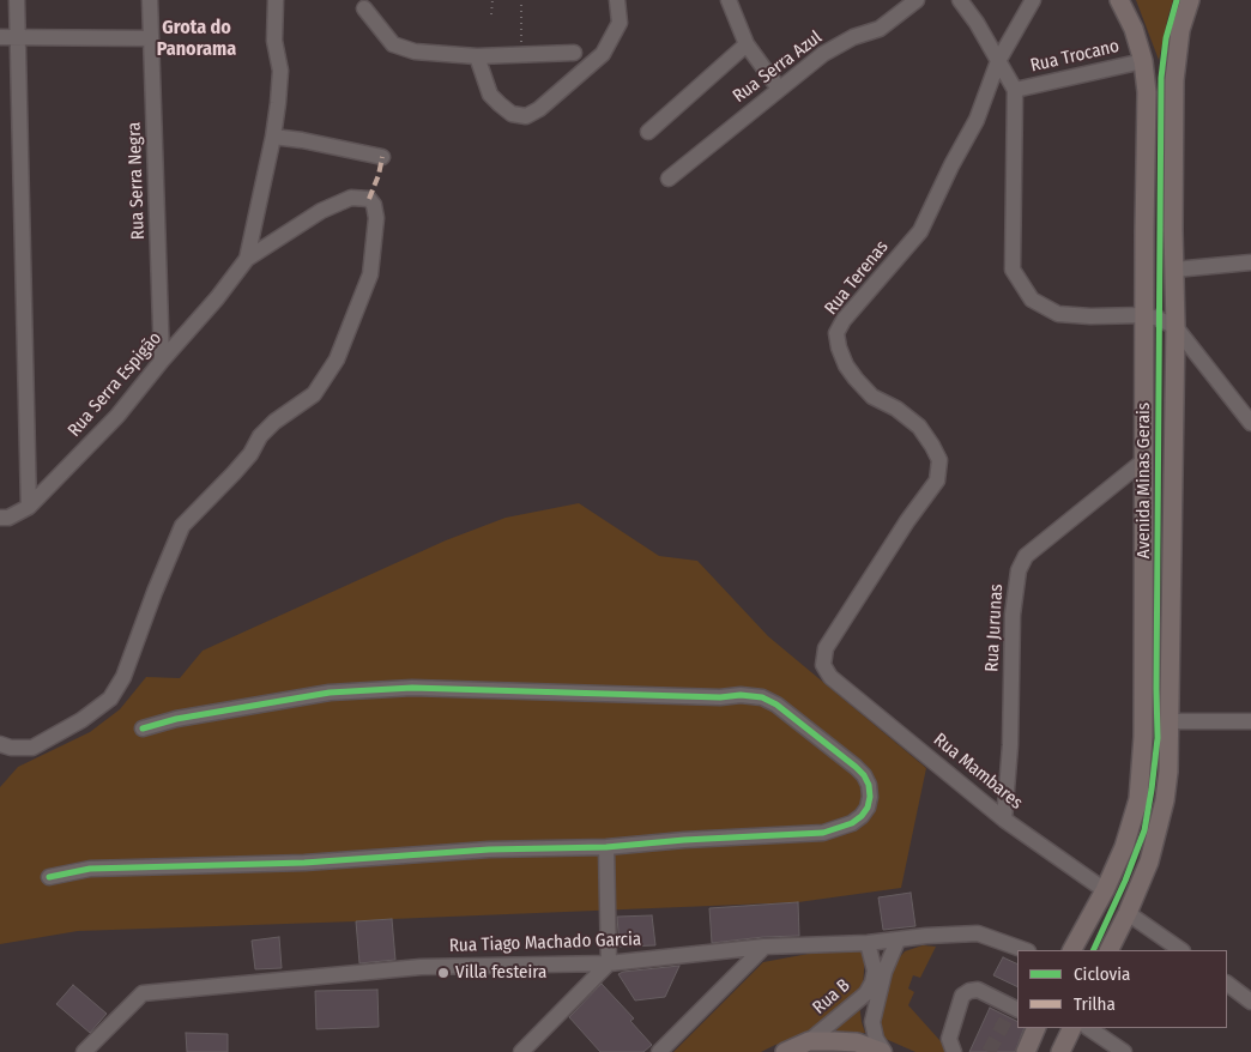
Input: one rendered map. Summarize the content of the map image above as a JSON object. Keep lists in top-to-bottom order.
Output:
{
  "streets": {
    "main road": ["Avenida Minas Gerais"],
    "street": [
      "Rua Trocano",
      "Rua Serra Azul",
      "Rua Serra Negra",
      "Rua Terenas",
      "Rua Serra Espigão",
      "Rua Jurunas",
      "Rua Mambares",
      "Rua Tiago Machado Garcia",
      "Rua B"
    ]
  },
  "crossings": [
    ["Rua Trocano", "Avenida Minas Gerais"],
    ["Rua Serra Negra", "Rua Serra Espigão"],
    ["Rua Terenas", "Rua Mambares"],
    ["Avenida Minas Gerais", "Rua Jurunas"],
    ["Avenida Minas Gerais", "Rua Mambares"],
    ["Rua Jurunas", "Rua Mambares"],
    ["Rua Tiago Machado Garcia", "Rua B"]
  ],
  "districts": ["Grota do Panorama"],
  "places": ["Villa festeira"],
  "legend": ["Ciclovia", "Trilha"]
}
